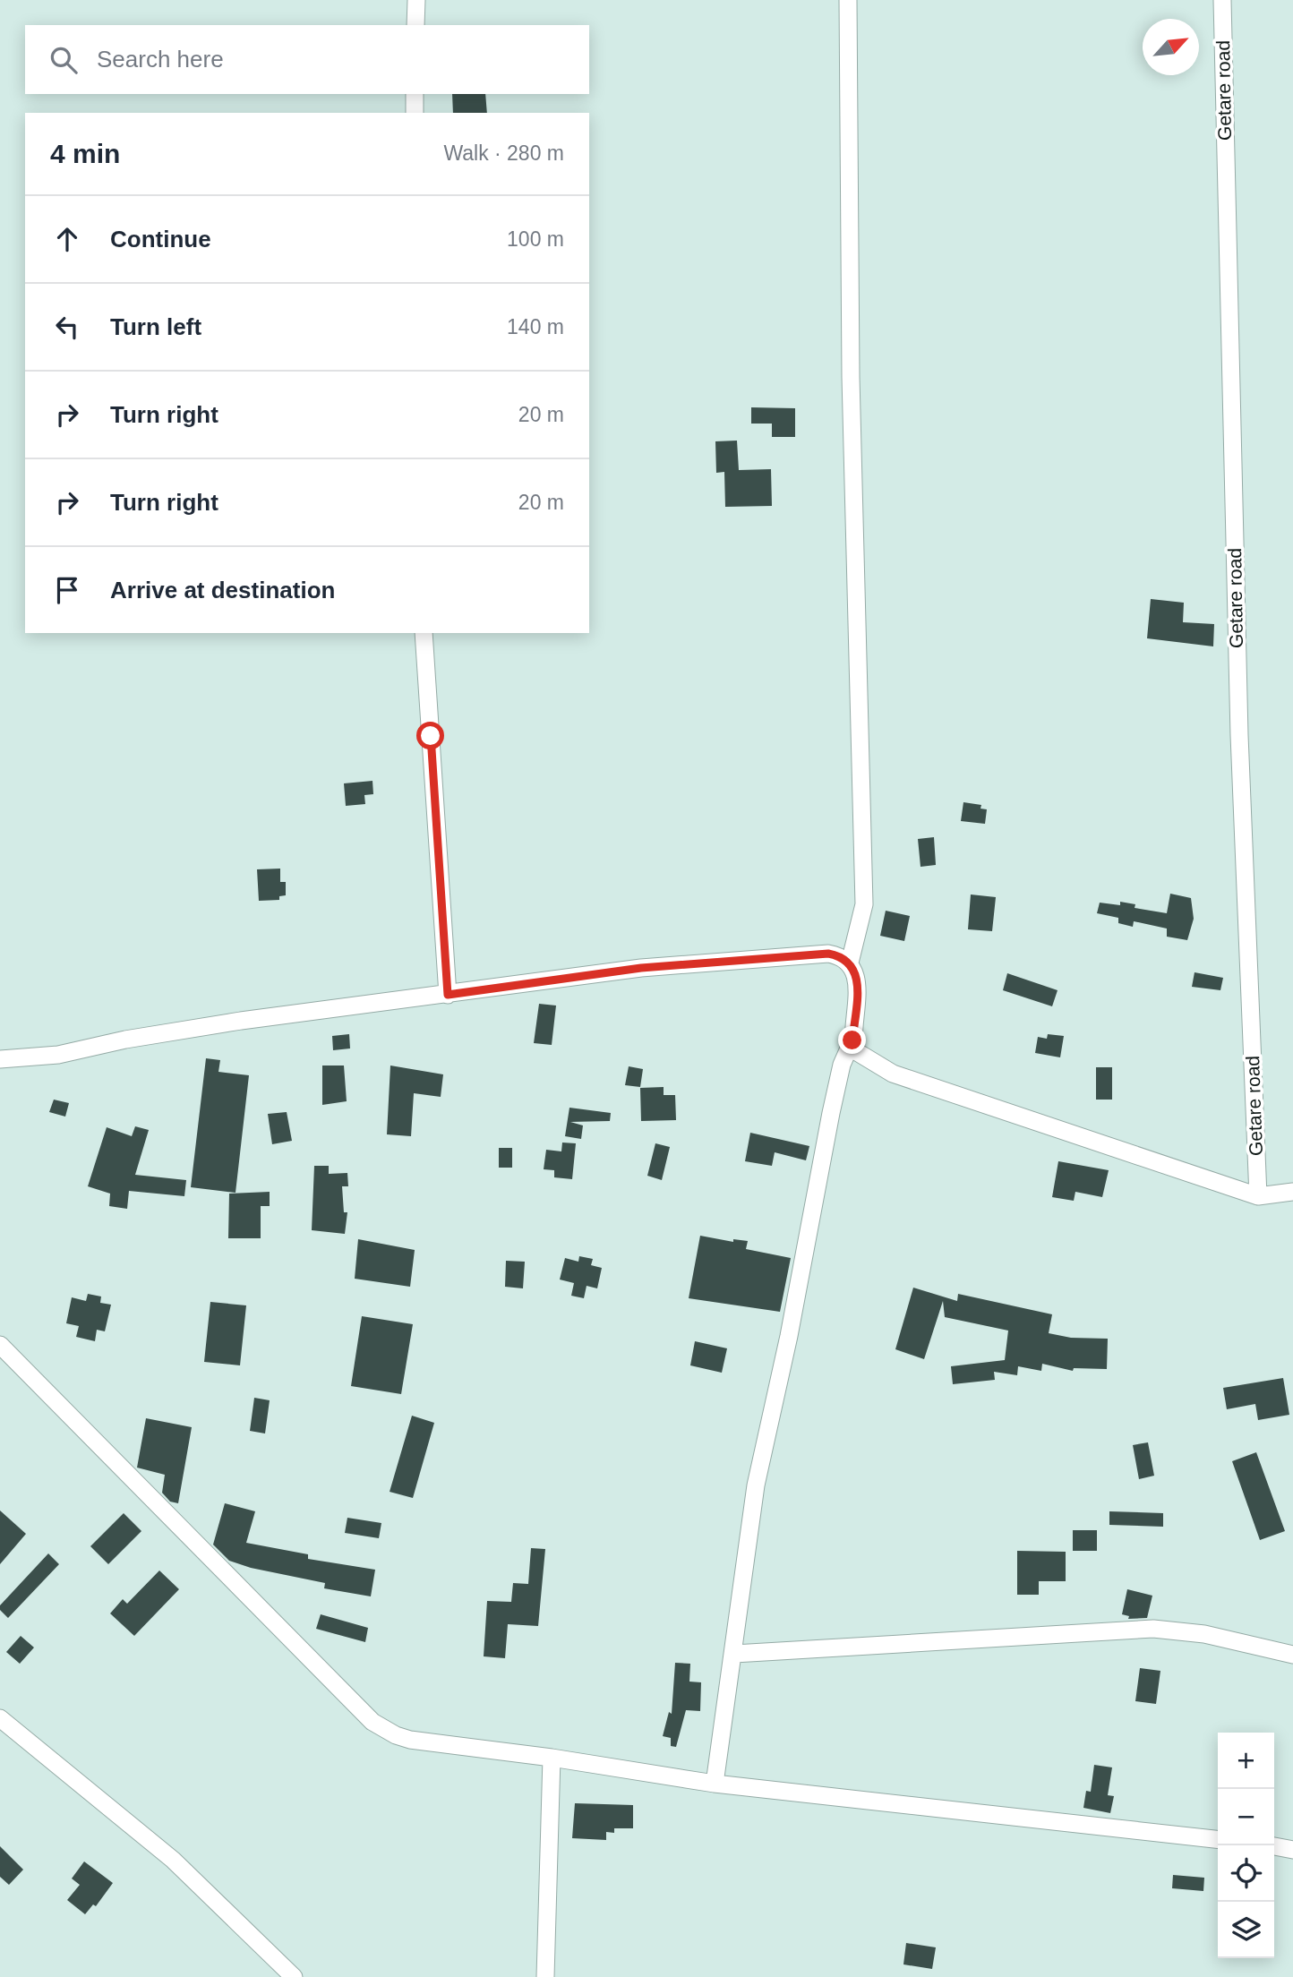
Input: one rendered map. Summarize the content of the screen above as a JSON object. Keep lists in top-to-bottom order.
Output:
{
  "streets": {
    "street": ["Getare road"]
  },
  "north": "top right",
  "page": {
    "search": "Search here",
    "heading": ["4 min", "Walk · 280 m"],
    "list": [
      ["Continue", "100 m"],
      ["Turn left", "140 m"],
      ["Turn right", "20 m"],
      ["Turn right", "20 m"],
      "Arrive at destination"
    ],
    "map_buttons": ["+", "−"]
  }
}
